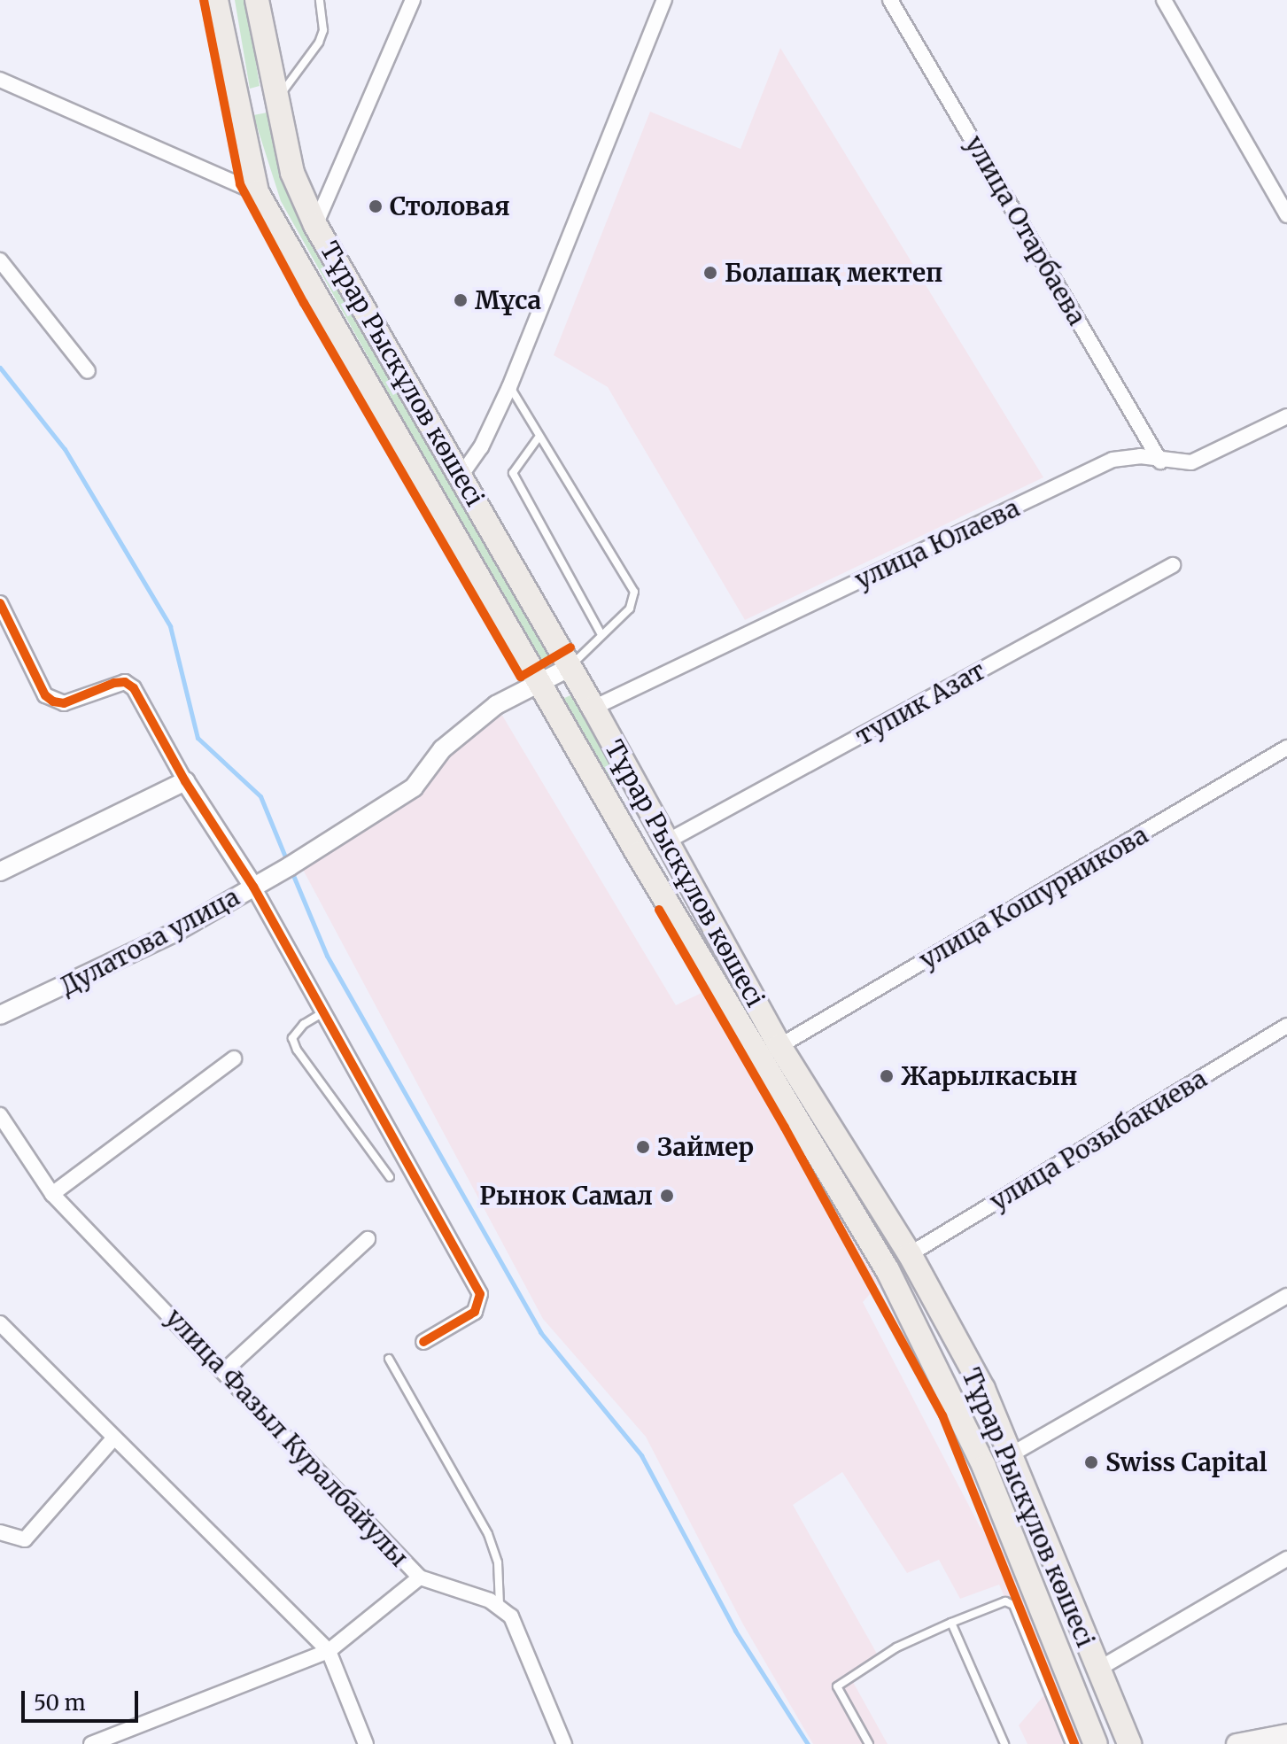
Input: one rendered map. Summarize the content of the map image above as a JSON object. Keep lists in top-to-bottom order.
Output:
{
  "streets": {
    "main road": ["Тұрар Рыскұлов көшесі"],
    "street": [
      "улица Отарбаева",
      "улица Юлаева",
      "тупик Азат",
      "улица Кошурникова",
      "Дулатова улица",
      "улица Розыбакиева",
      "улица Фазыл Куралбайулы"
    ]
  },
  "crossings": [
    ["улица Отарбаева", "улица Юлаева"],
    ["Тұрар Рыскұлов көшесі", "улица Юлаева"],
    ["Тұрар Рыскұлов көшесі", "тупик Азат"],
    ["Тұрар Рыскұлов көшесі", "улица Кошурникова"],
    ["Тұрар Рыскұлов көшесі", "Дулатова улица"],
    ["Тұрар Рыскұлов көшесі", "улица Розыбакиева"]
  ],
  "places": [
    "Столовая",
    "Болашақ мектеп",
    "Мұса",
    "Жарылкасын",
    "Займер",
    "Рынок Самал",
    "Swiss Capital"
  ],
  "scale_bar": "50 m"
}
